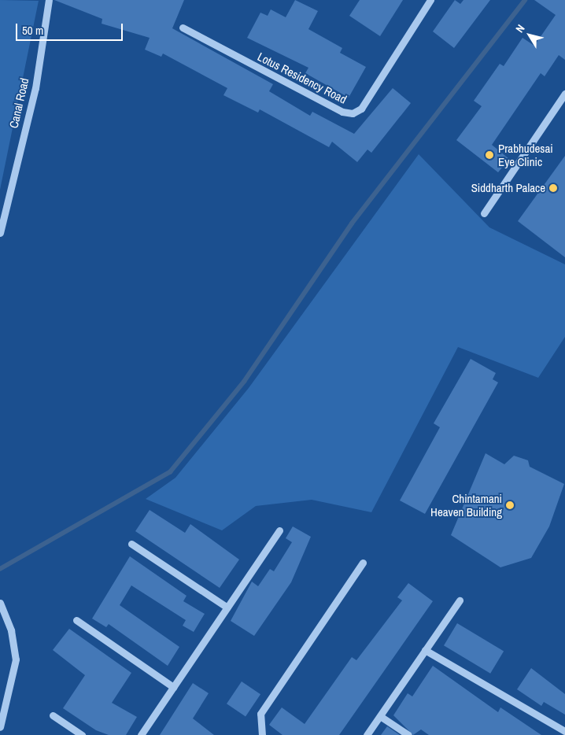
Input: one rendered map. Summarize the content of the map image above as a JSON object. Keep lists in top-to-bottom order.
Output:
{
  "streets": {
    "street": ["Lotus Residency Road", "Canal Road"]
  },
  "places": ["Prabhudesai Eye Clinic", "Siddharth Palace", "Chintamani Heaven Building"],
  "scale_bar": "50 m",
  "north": "top left"
}
